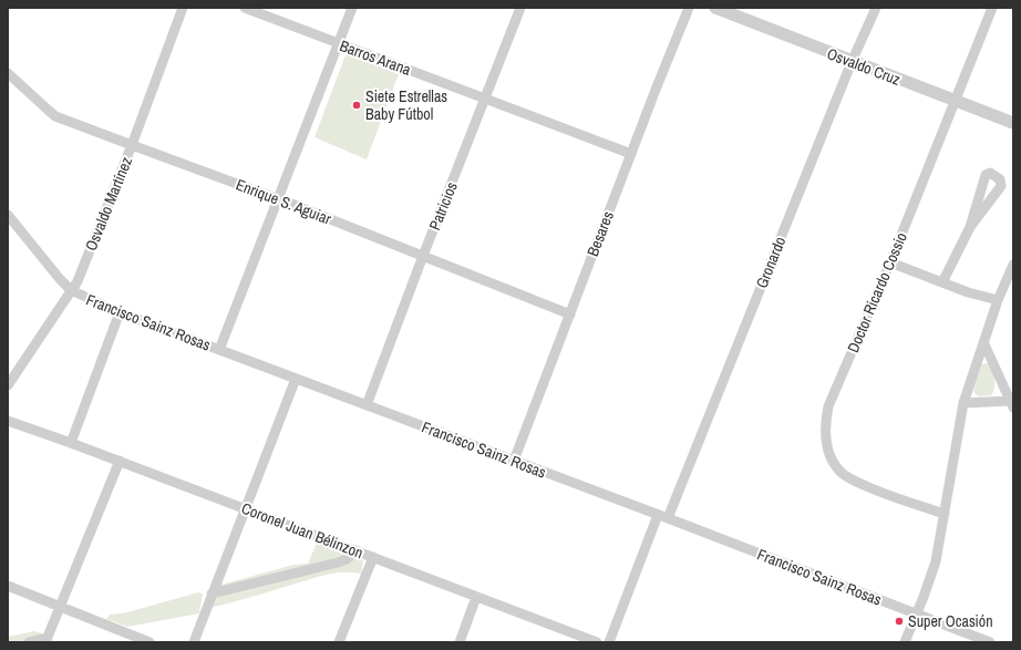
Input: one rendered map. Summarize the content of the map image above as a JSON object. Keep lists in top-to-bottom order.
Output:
{
  "streets": {
    "street": [
      "Barros Arana",
      "Osvaldo Cruz",
      "Enrique S. Aguiar",
      "Osvaldo Martínez",
      "Patricios",
      "Besares",
      "Gronardo",
      "Doctor Ricardo Cossio",
      "Francisco Sainz Rosas",
      "Coronel Juan Bélinzon"
    ]
  },
  "crossings": [
    ["Barros Arana", "Patricios"],
    ["Barros Arana", "Besares"],
    ["Osvaldo Cruz", "Gronardo"],
    ["Osvaldo Cruz", "Doctor Ricardo Cossio"],
    ["Enrique S. Aguiar", "Osvaldo Martínez"],
    ["Enrique S. Aguiar", "Patricios"],
    ["Enrique S. Aguiar", "Besares"],
    ["Osvaldo Martínez", "Francisco Sainz Rosas"],
    ["Patricios", "Francisco Sainz Rosas"],
    ["Besares", "Francisco Sainz Rosas"],
    ["Gronardo", "Francisco Sainz Rosas"]
  ],
  "places": ["Siete Estrellas Baby Fútbol", "Super Ocasión"]
}
